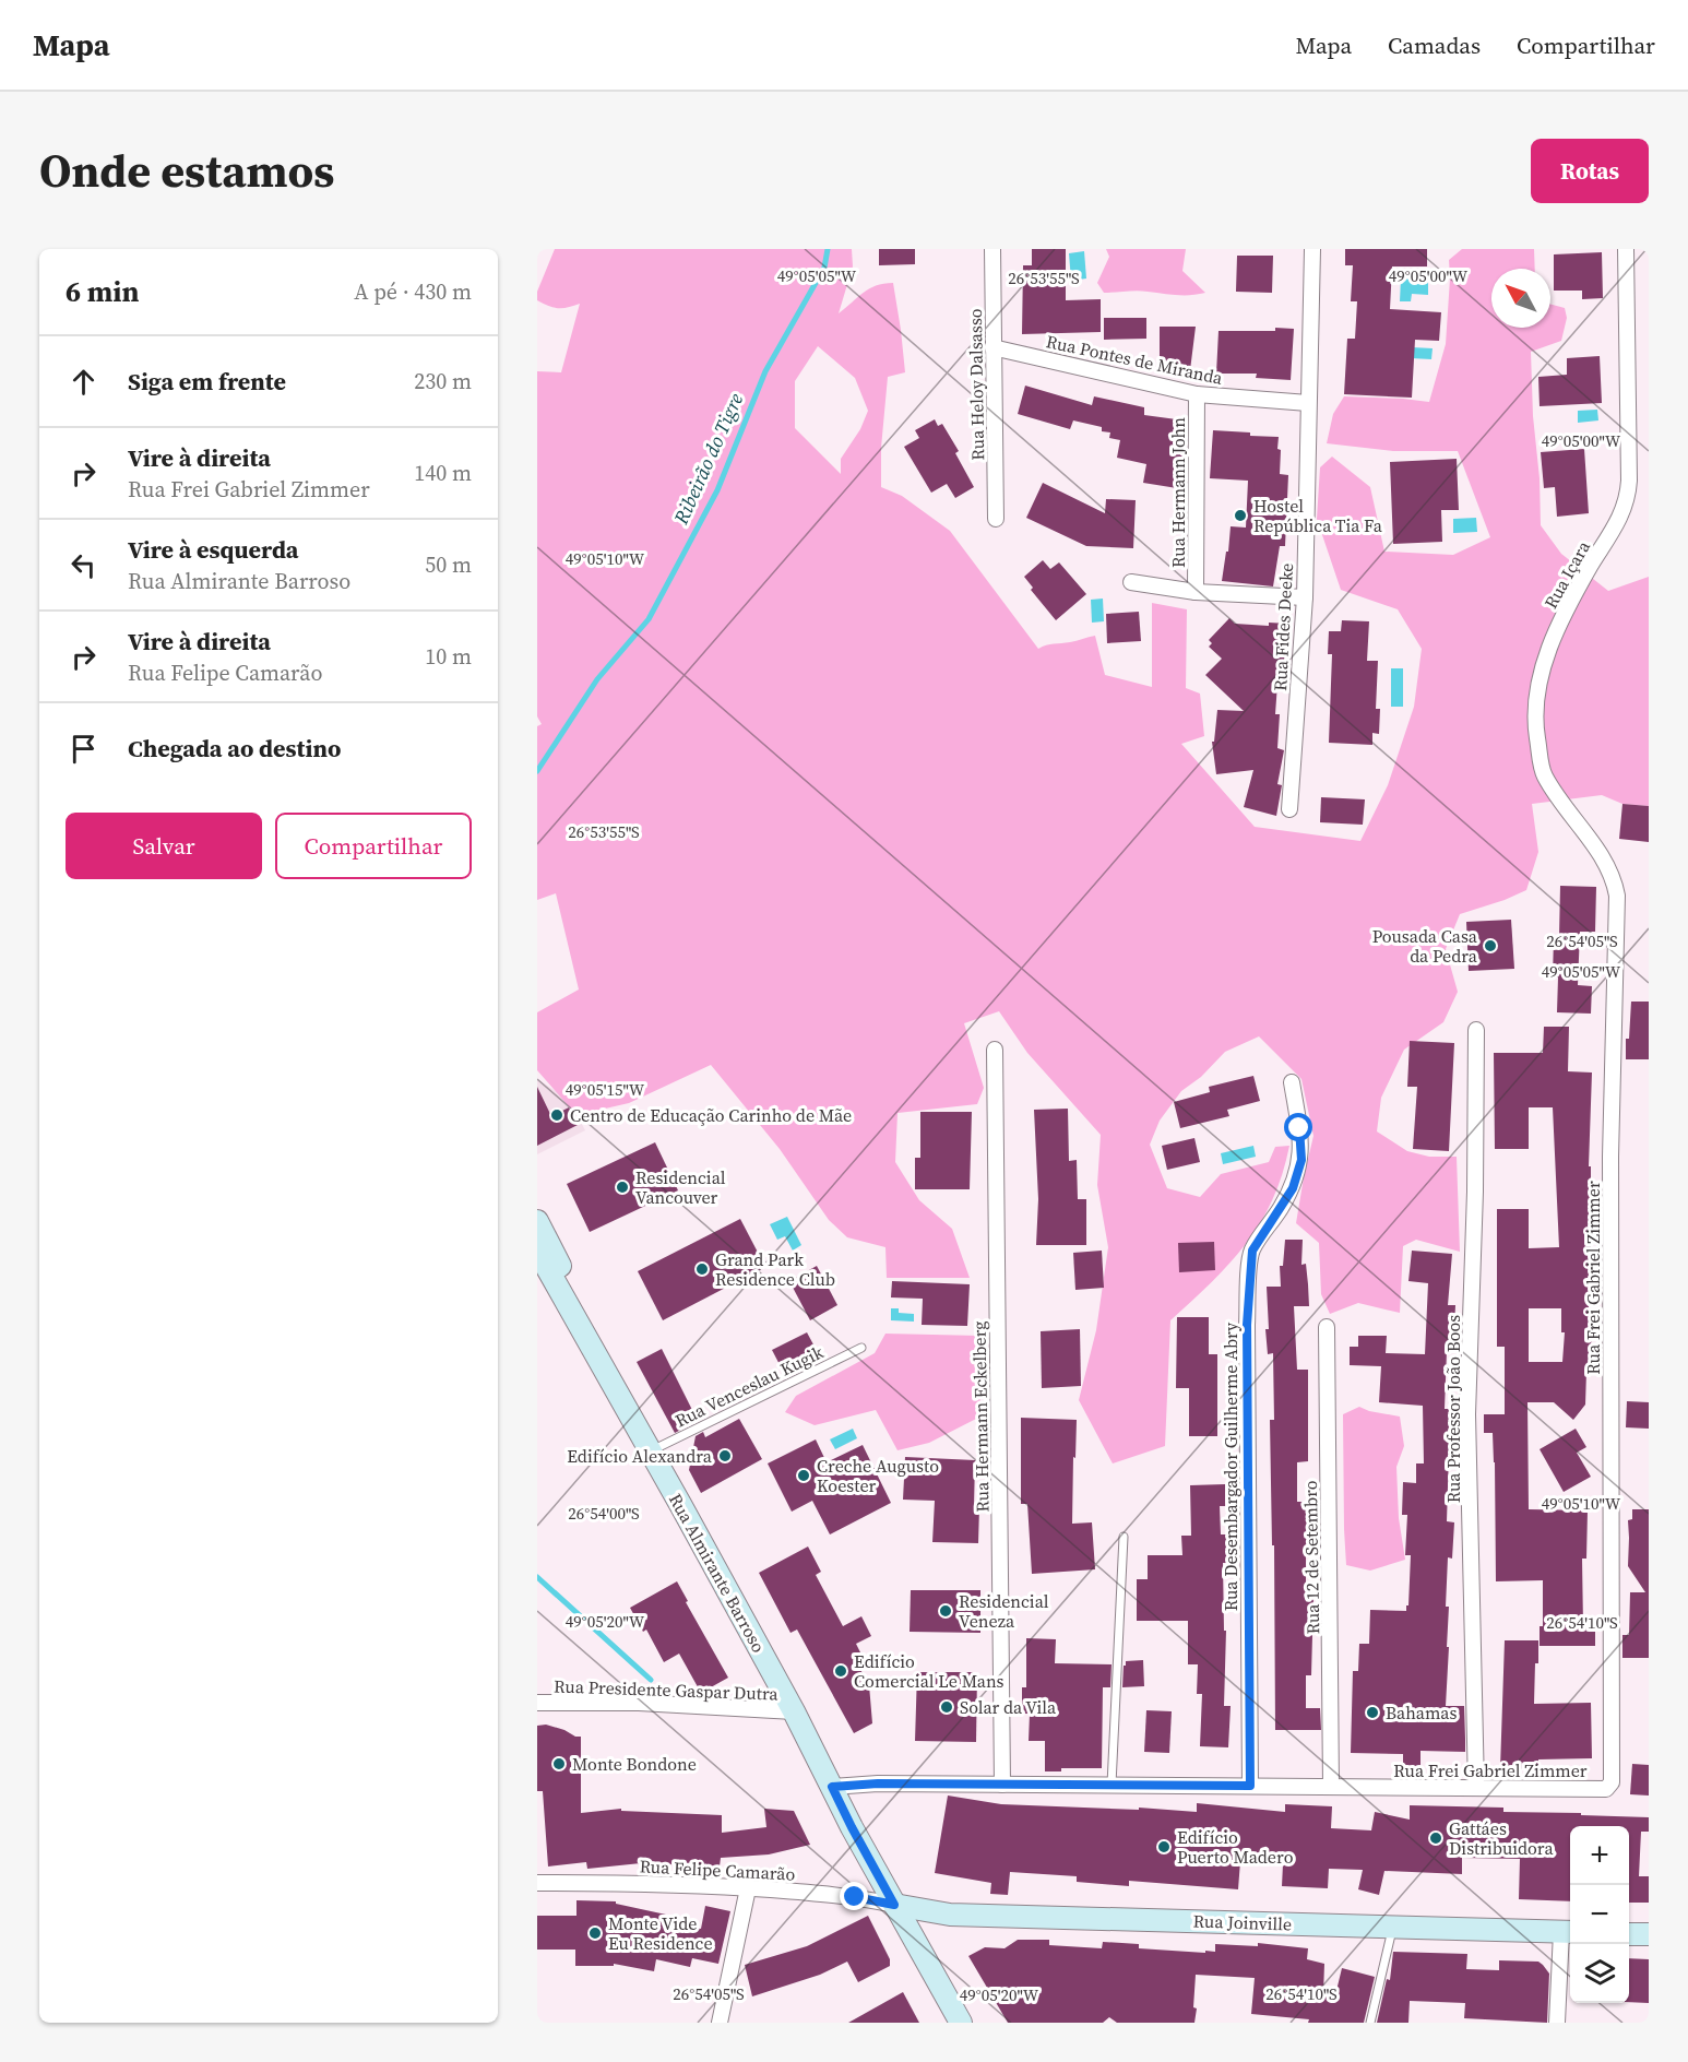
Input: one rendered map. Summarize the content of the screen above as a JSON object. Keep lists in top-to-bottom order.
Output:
{
  "streets": {
    "main road": ["Rua Almirante Barroso", "Rua Joinville"],
    "street": [
      "Rua Pontes de Miranda",
      "Rua Heloy Dalsasso",
      "Rua Hermann John",
      "Rua Içara",
      "Rua Fides Deeke",
      "Rua Frei Gabriel Zimmer",
      "Rua Professor João Boos",
      "Rua Hermann Eckelberg",
      "Rua Desembargador Guilherme Abry",
      "Rua 12 de Setembro",
      "Rua Presidente Gaspar Dutra",
      "Rua Felipe Camarão"
    ],
    "lane": ["Rua Venceslau Kugik"]
  },
  "crossings": [
    ["Rua Pontes de Miranda", "Rua Heloy Dalsasso"],
    ["Rua Pontes de Miranda", "Rua Hermann John"],
    ["Rua Pontes de Miranda", "Rua Fides Deeke"],
    ["Rua Içara", "Rua Frei Gabriel Zimmer"],
    ["Rua Frei Gabriel Zimmer", "Rua Professor João Boos"],
    ["Rua Frei Gabriel Zimmer", "Rua Hermann Eckelberg"],
    ["Rua Frei Gabriel Zimmer", "Rua Desembargador Guilherme Abry"],
    ["Rua Frei Gabriel Zimmer", "Rua 12 de Setembro"],
    ["Rua Frei Gabriel Zimmer", "Rua Almirante Barroso"],
    ["Rua Venceslau Kugik", "Rua Almirante Barroso"],
    ["Rua Almirante Barroso", "Rua Presidente Gaspar Dutra"],
    ["Rua Almirante Barroso", "Rua Felipe Camarão"],
    ["Rua Almirante Barroso", "Rua Joinville"],
    ["Rua Felipe Camarão", "Rua Joinville"]
  ],
  "water": ["Ribeirão do Tigre"],
  "places": [
    "Hostel República Tia Fa",
    "Pousada Casa da Pedra",
    "Centro de Educação Carinho de Mãe",
    "Residencial Vancouver",
    "Grand Park Residence Club",
    "Edifício Alexandra",
    "Creche Augusto Koester",
    "Residencial Veneza",
    "Edifício Comercial Le Mans",
    "Solar da Vila",
    "Bahamas",
    "Monte Bondone",
    "Gattáes Distribuidora",
    "Edifício Puerto Madero",
    "Monte Vide Eu Residence"
  ],
  "north": "top left",
  "page": {
    "header": "Mapa",
    "nav": ["Mapa", "Camadas", "Compartilhar"],
    "title": "Onde estamos",
    "buttons": [
      "Rotas",
      ["Salvar", "Compartilhar"]
    ],
    "heading": ["6 min", "A pé · 430 m"],
    "list": [
      ["Siga em frente", "230 m"],
      ["Vire à direita", "Rua Frei Gabriel Zimmer", "140 m"],
      ["Vire à esquerda", "Rua Almirante Barroso", "50 m"],
      ["Vire à direita", "Rua Felipe Camarão", "10 m"],
      "Chegada ao destino"
    ],
    "map_buttons": ["+", "−"]
  },
  "coordinates": [
    "49°05'05\"W",
    "49°05'00\"W",
    "26°53'55\"S",
    "49°05'10\"W",
    "26°54'05\"S",
    "49°05'15\"W",
    "26°54'00\"S",
    "49°05'20\"W",
    "26°54'10\"S"
  ]
}
